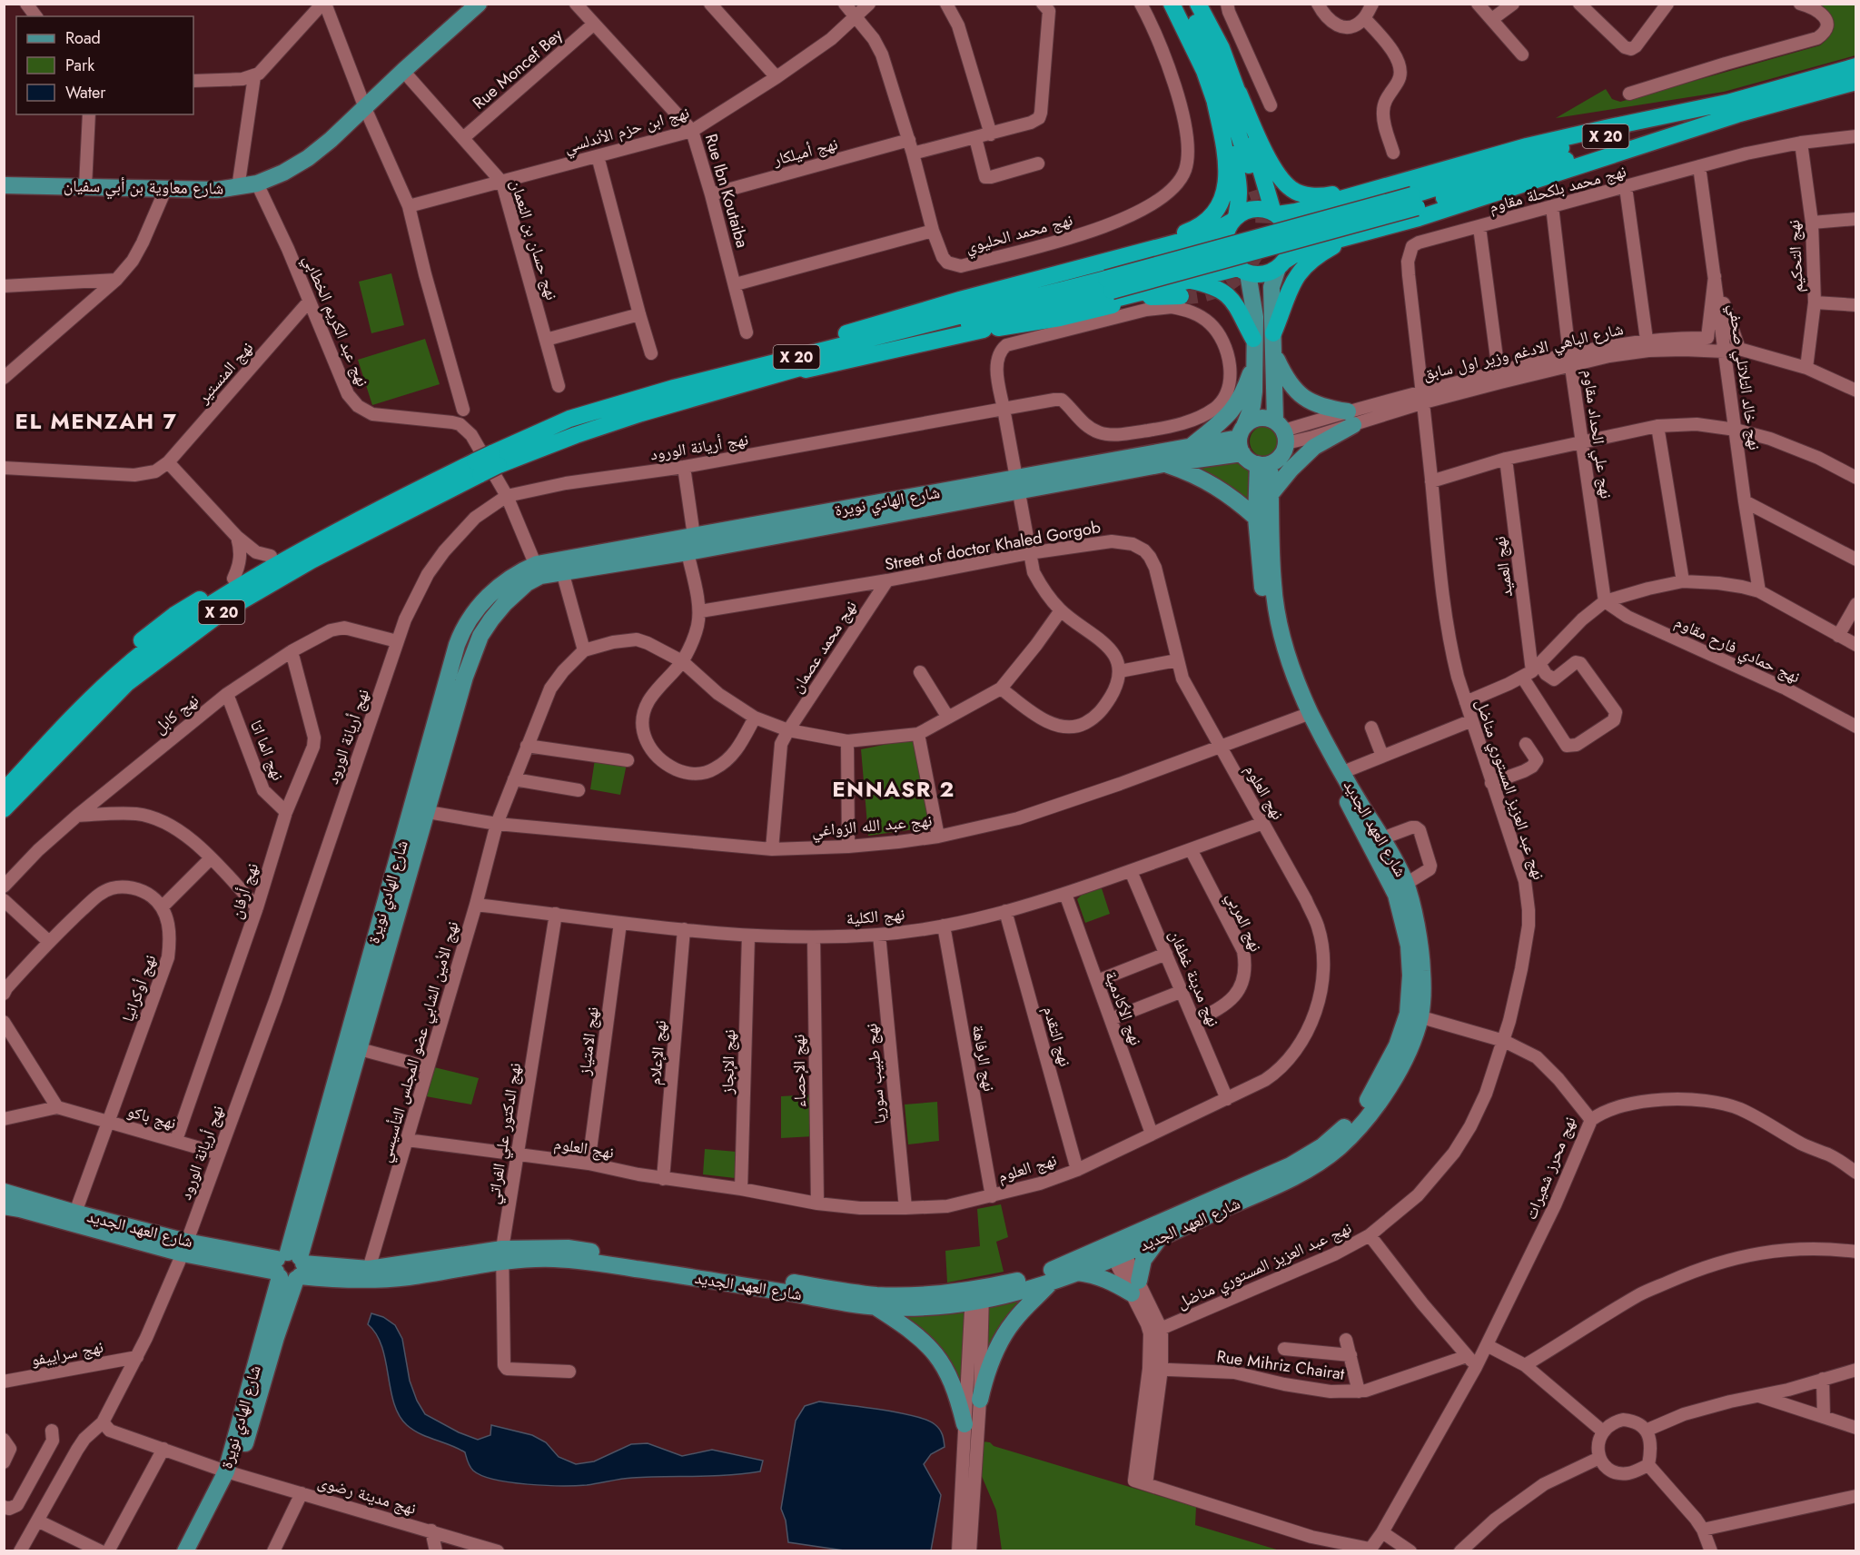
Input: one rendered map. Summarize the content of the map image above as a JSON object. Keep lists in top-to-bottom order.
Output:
{
  "streets": {
    "highway": ["X 20"],
    "main road": ["شارع معاوية بن أبي سفيان", "شارع الهادي نويرة", "شارع العهد الجديد"],
    "street": [
      "Rue Moncef Bey",
      "نهج ابن حزم الأندلسي",
      "نهج أميلكار",
      "نهج محمد بلكحلة مقاوم",
      "Rue Ibn Koutaiba",
      "نهج محمد الحليوي",
      "نهج حسان بن النعمان",
      "نهج التحكيم",
      "نهج عبد الكريم الخطابي",
      "شارع الباهي الادغم وزير اول سابق",
      "نهج المنستير",
      "نهج خالد التلاتلي صحفي",
      "نهج علي الحداد مقاوم",
      "نهج أريانة الورود",
      "Street of doctor Khaled Gorgob",
      "نهج العميد",
      "نهج محمد عصمان",
      "نهج حمادي فارح مقاوم",
      "نهج كابل",
      "نهج الما اتا",
      "نهج عبد العزيز المستوري مناضل",
      "نهج العلوم",
      "نهج عبد الله الزواغي",
      "نهج أرفان",
      "نهج الكلية",
      "نهج المربي",
      "نهج مدينة غطفان",
      "نهج أوكرانيا",
      "نهج الأكادمية",
      "نهج التقدم",
      "نهج الامتياز",
      "نهج الأمين الشابي عضو المجلس التأسيسي",
      "نهج الإعلام",
      "نهج الرفاهة",
      "نهج الإنجاز",
      "نهج الإحصاء",
      "نهج طبيب سوريا",
      "نهج باكو",
      "نهج الدكتور علي الفراتي",
      "نهج محرز شعيرات",
      "نهج سراييفو",
      "Rue Mihriz Chairat",
      "نهج مدينة رضوى"
    ]
  },
  "crossings": [
    ["Rue Moncef Bey", "Rue Ibn Koutaiba"],
    ["Rue Moncef Bey", "نهج حسان بن النعمان"],
    ["نهج ابن حزم الأندلسي", "Rue Ibn Koutaiba"],
    ["نهج ابن حزم الأندلسي", "نهج محمد الحليوي"],
    ["نهج ابن حزم الأندلسي", "نهج حسان بن النعمان"],
    ["نهج أميلكار", "Rue Ibn Koutaiba"],
    ["نهج أميلكار", "نهج محمد الحليوي"],
    ["شارع معاوية بن أبي سفيان", "نهج حسان بن النعمان"],
    ["شارع معاوية بن أبي سفيان", "نهج عبد الكريم الخطابي"],
    ["نهج محمد بلكحلة مقاوم", "نهج التحكيم"],
    ["نهج محمد بلكحلة مقاوم", "شارع الباهي الادغم وزير اول سابق"],
    ["نهج محمد بلكحلة مقاوم", "نهج خالد التلاتلي صحفي"],
    ["نهج محمد بلكحلة مقاوم", "نهج علي الحداد مقاوم"],
    ["نهج محمد بلكحلة مقاوم", "نهج عبد العزيز المستوري مناضل"],
    ["نهج عبد الكريم الخطابي", "نهج المنستير"],
    ["نهج عبد الكريم الخطابي", "نهج أريانة الورود"],
    ["نهج عبد الكريم الخطابي", "شارع الهادي نويرة"],
    ["شارع الباهي الادغم وزير اول سابق", "نهج خالد التلاتلي صحفي"],
    ["شارع الباهي الادغم وزير اول سابق", "نهج علي الحداد مقاوم"],
    ["شارع الباهي الادغم وزير اول سابق", "شارع الهادي نويرة"],
    ["شارع الباهي الادغم وزير اول سابق", "نهج عبد العزيز المستوري مناضل"],
    ["شارع الباهي الادغم وزير اول سابق", "شارع العهد الجديد"],
    ["نهج علي الحداد مقاوم", "نهج حمادي فارح مقاوم"],
    ["نهج أريانة الورود", "شارع الهادي نويرة"],
    ["نهج أريانة الورود", "Street of doctor Khaled Gorgob"],
    ["نهج أريانة الورود", "نهج كابل"],
    ["نهج أريانة الورود", "شارع العهد الجديد"],
    ["نهج أريانة الورود", "نهج باكو"],
    ["نهج أريانة الورود", "نهج سراييفو"],
    ["شارع الهادي نويرة", "نهج عبد الله الزواغي"],
    ["شارع الهادي نويرة", "شارع العهد الجديد"],
    ["شارع الهادي نويرة", "نهج مدينة رضوى"],
    ["Street of doctor Khaled Gorgob", "نهج محمد عصمان"],
    ["Street of doctor Khaled Gorgob", "نهج العلوم"],
    ["Street of doctor Khaled Gorgob", "نهج عبد الله الزواغي"],
    ["نهج محمد عصمان", "نهج عبد الله الزواغي"],
    ["نهج كابل", "نهج الما اتا"],
    ["نهج كابل", "نهج أرفان"],
    ["نهج الما اتا", "نهج أرفان"],
    ["نهج عبد العزيز المستوري مناضل", "نهج محرز شعيرات"],
    ["نهج العلوم", "نهج عبد الله الزواغي"],
    ["نهج العلوم", "نهج الكلية"],
    ["نهج العلوم", "نهج مدينة غطفان"],
    ["نهج العلوم", "نهج الأكادمية"],
    ["نهج العلوم", "نهج التقدم"],
    ["نهج العلوم", "نهج الامتياز"],
    ["نهج العلوم", "نهج الأمين الشابي عضو المجلس التأسيسي"],
    ["نهج العلوم", "نهج الإعلام"],
    ["نهج العلوم", "نهج الرفاهة"],
    ["نهج العلوم", "نهج الإنجاز"],
    ["نهج العلوم", "نهج الإحصاء"],
    ["نهج العلوم", "نهج طبيب سوريا"],
    ["نهج العلوم", "نهج الدكتور علي الفراتي"],
    ["نهج عبد الله الزواغي", "شارع العهد الجديد"],
    ["نهج عبد الله الزواغي", "نهج الأمين الشابي عضو المجلس التأسيسي"],
    ["شارع العهد الجديد", "نهج أوكرانيا"],
    ["شارع العهد الجديد", "نهج الأمين الشابي عضو المجلس التأسيسي"],
    ["شارع العهد الجديد", "نهج الدكتور علي الفراتي"],
    ["شارع العهد الجديد", "نهج محرز شعيرات"],
    ["نهج أرفان", "نهج باكو"],
    ["نهج الكلية", "نهج المربي"],
    ["نهج الكلية", "نهج مدينة غطفان"],
    ["نهج الكلية", "نهج الأكادمية"],
    ["نهج الكلية", "نهج التقدم"],
    ["نهج الكلية", "نهج الامتياز"],
    ["نهج الكلية", "نهج الأمين الشابي عضو المجلس التأسيسي"],
    ["نهج الكلية", "نهج الإعلام"],
    ["نهج الكلية", "نهج الرفاهة"],
    ["نهج الكلية", "نهج الإنجاز"],
    ["نهج الكلية", "نهج الإحصاء"],
    ["نهج الكلية", "نهج طبيب سوريا"],
    ["نهج الكلية", "نهج الدكتور علي الفراتي"],
    ["نهج المربي", "نهج مدينة غطفان"],
    ["نهج أوكرانيا", "نهج باكو"]
  ],
  "districts": ["EL MENZAH 7", "ENNASR 2"],
  "legend": ["Road", "Park", "Water"]
}
